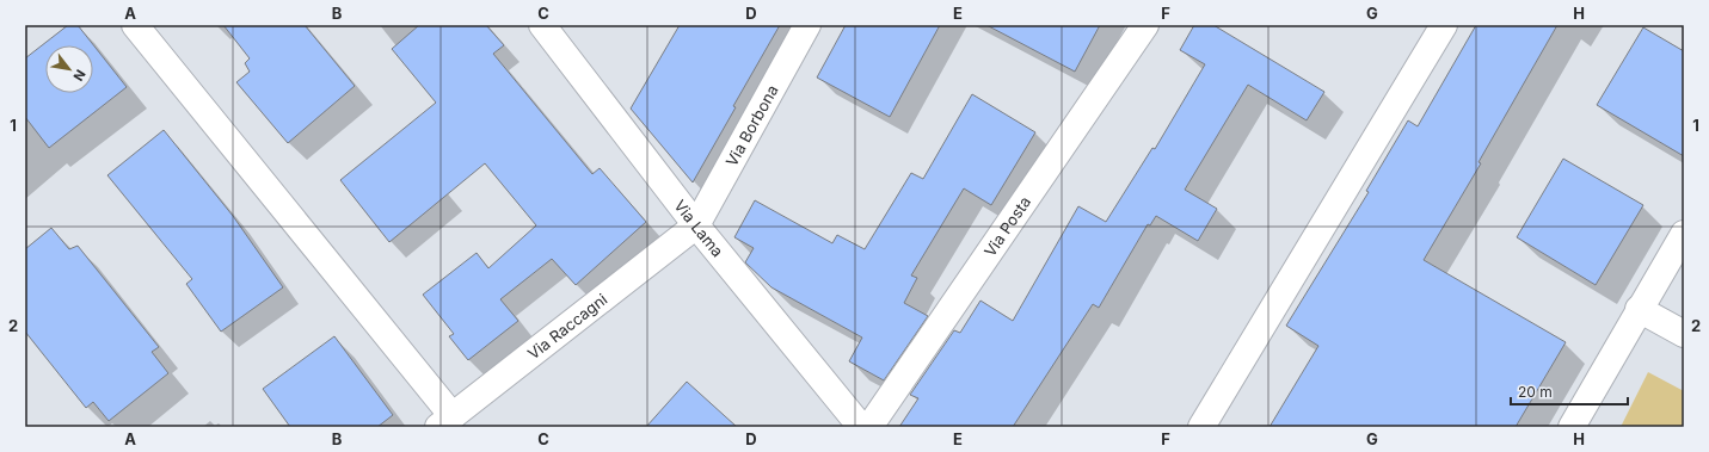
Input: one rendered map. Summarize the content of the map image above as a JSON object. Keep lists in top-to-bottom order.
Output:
{
  "streets": {
    "street": [
      "Via Borbona",
      "Via Posta",
      "Via Lama",
      "Via Raccagni"
    ]
  },
  "crossings": [
    ["Via Borbona", "Via Lama"],
    ["Via Borbona", "Via Raccagni"],
    ["Via Lama", "Via Raccagni"]
  ],
  "scale_bar": "20 m",
  "north": "bottom right",
  "grid": {
    "columns": [
      "A",
      "B",
      "C",
      "D",
      "E",
      "F",
      "G",
      "H"
    ],
    "rows": ["1", "2"]
  }
}
